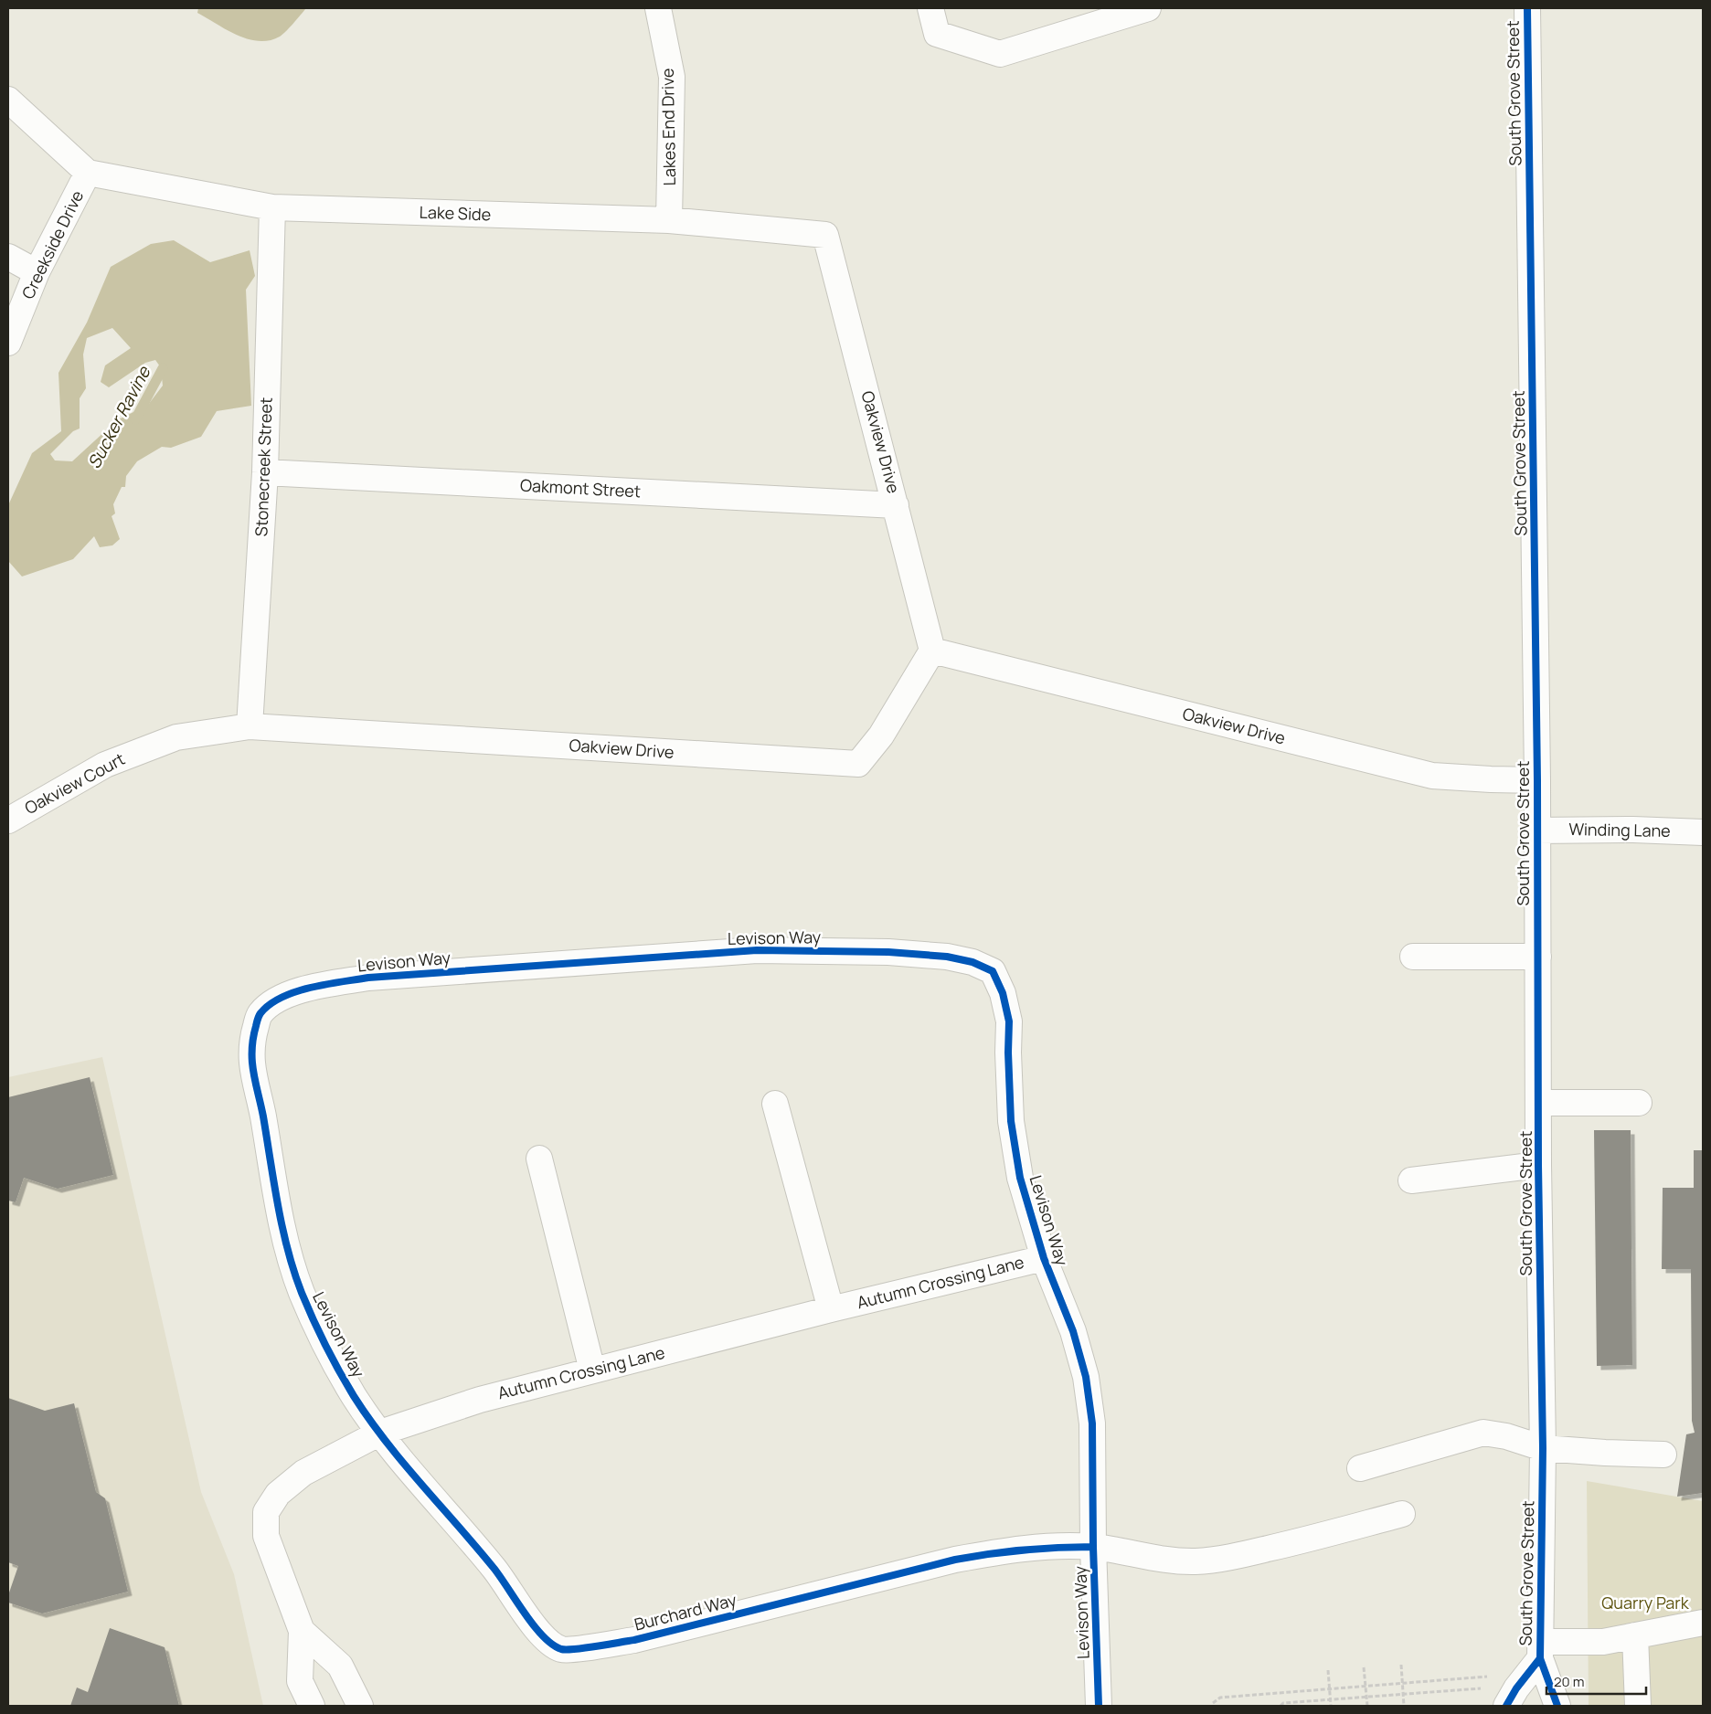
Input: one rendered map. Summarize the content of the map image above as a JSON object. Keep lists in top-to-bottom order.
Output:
{
  "streets": {
    "street": [
      "South Grove Street",
      "Lakes End Drive",
      "Lake Side",
      "Creekside Drive",
      "Oakview Drive",
      "Stonecreek Street",
      "Oakmont Street",
      "Oakview Court",
      "Winding Lane",
      "Levison Way",
      "Autumn Crossing Lane",
      "Burchard Way"
    ]
  },
  "crossings": [
    ["South Grove Street", "Oakview Drive"],
    ["South Grove Street", "Winding Lane"],
    ["Lakes End Drive", "Lake Side"],
    ["Lake Side", "Creekside Drive"],
    ["Lake Side", "Oakview Drive"],
    ["Lake Side", "Stonecreek Street"],
    ["Oakview Drive", "Stonecreek Street"],
    ["Oakview Drive", "Oakmont Street"],
    ["Oakview Drive", "Oakview Court"],
    ["Stonecreek Street", "Oakmont Street"],
    ["Stonecreek Street", "Oakview Court"],
    ["Levison Way", "Autumn Crossing Lane"],
    ["Levison Way", "Burchard Way"],
    ["Autumn Crossing Lane", "Burchard Way"]
  ],
  "water": ["Sucker Ravine"],
  "parks": ["Quarry Park"],
  "scale_bar": "20 m"
}
